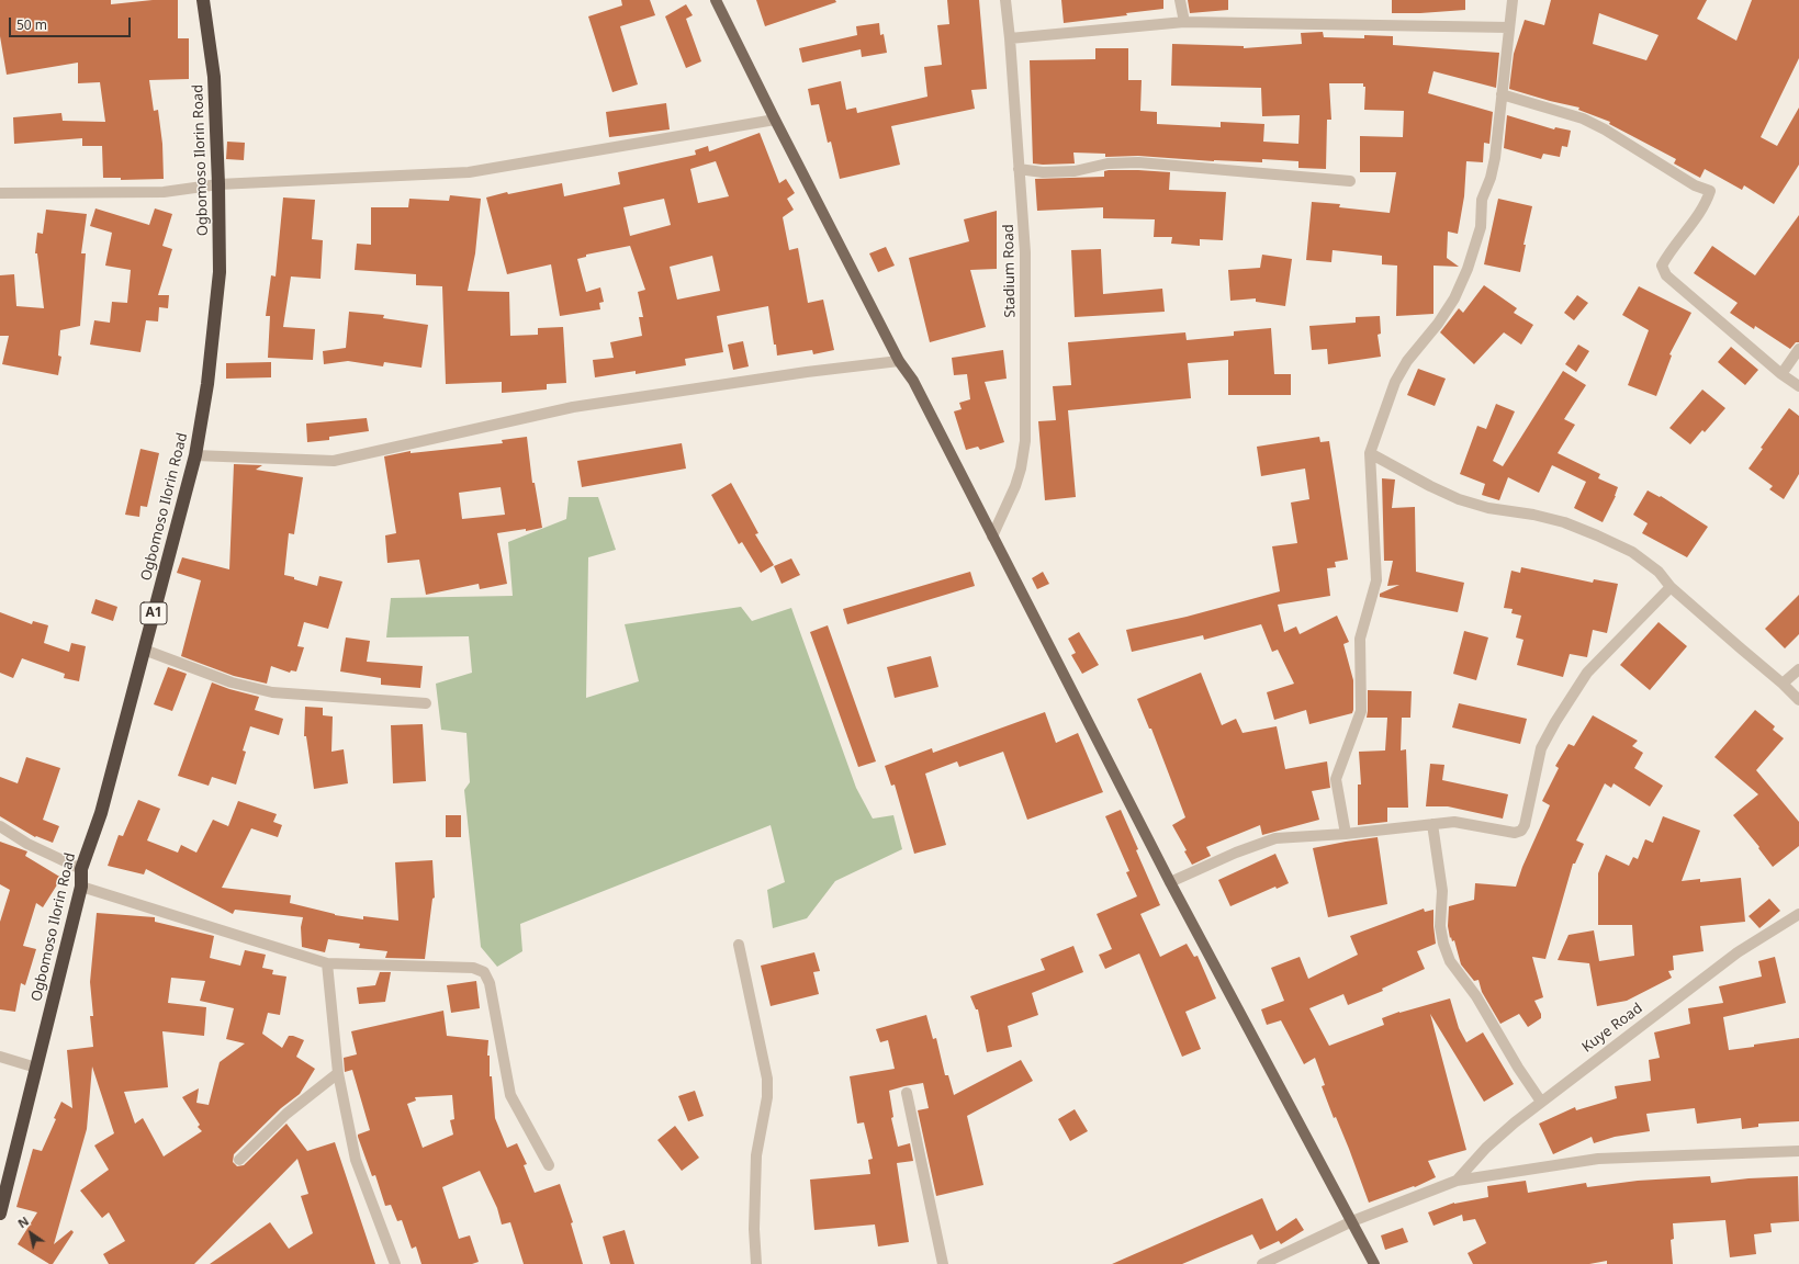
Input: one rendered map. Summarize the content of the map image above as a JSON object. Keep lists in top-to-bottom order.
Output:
{
  "streets": {
    "highway": ["Ogbomoso Ilorin Road", "A1"],
    "street": ["Stadium Road", "Kuye Road"]
  },
  "scale_bar": "50 m",
  "north": "top left"
}
